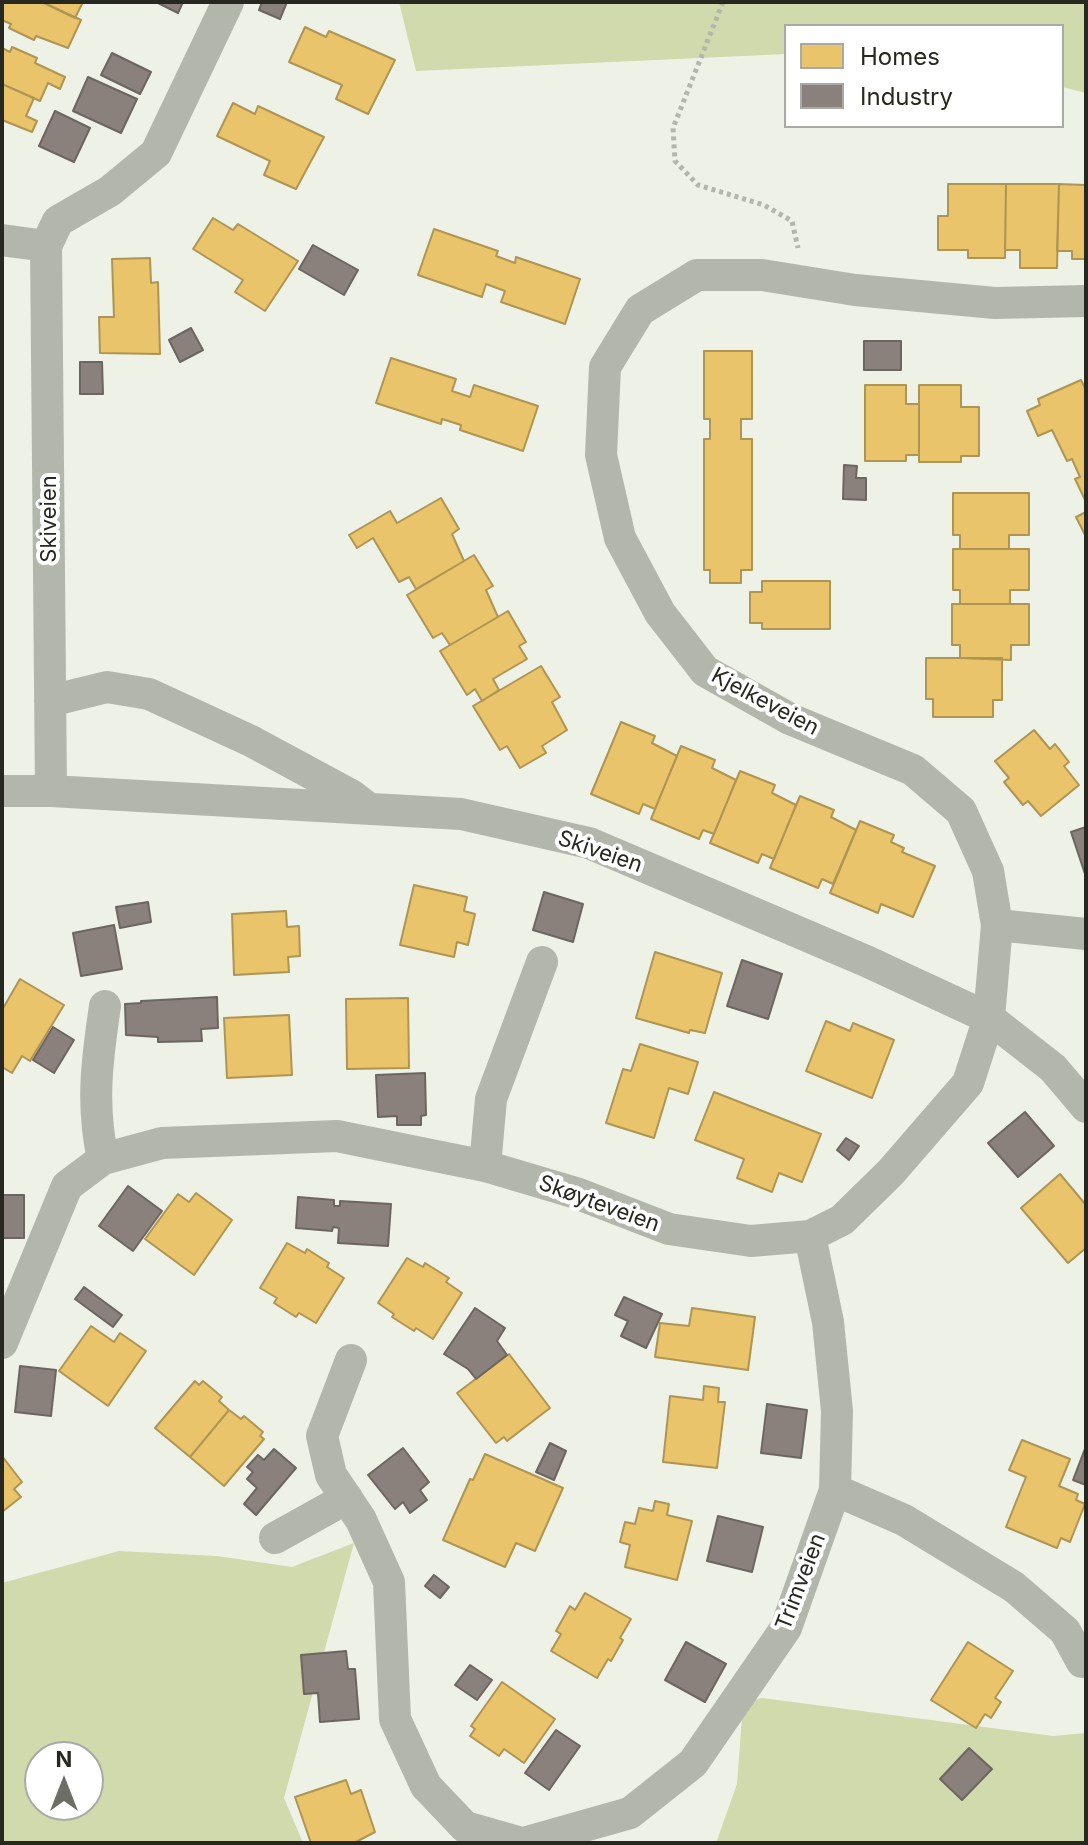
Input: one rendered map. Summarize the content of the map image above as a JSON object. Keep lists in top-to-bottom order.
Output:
{
  "streets": {
    "street": [
      "Skiveien",
      "Kjelkeveien",
      "Skøyteveien",
      "Trimveien"
    ]
  },
  "crossings": [
    ["Skiveien", "Kjelkeveien"],
    ["Skiveien", "Skøyteveien"],
    ["Kjelkeveien", "Skøyteveien"],
    ["Skøyteveien", "Trimveien"]
  ],
  "legend": ["Homes", "Industry"],
  "north": "top"
}
